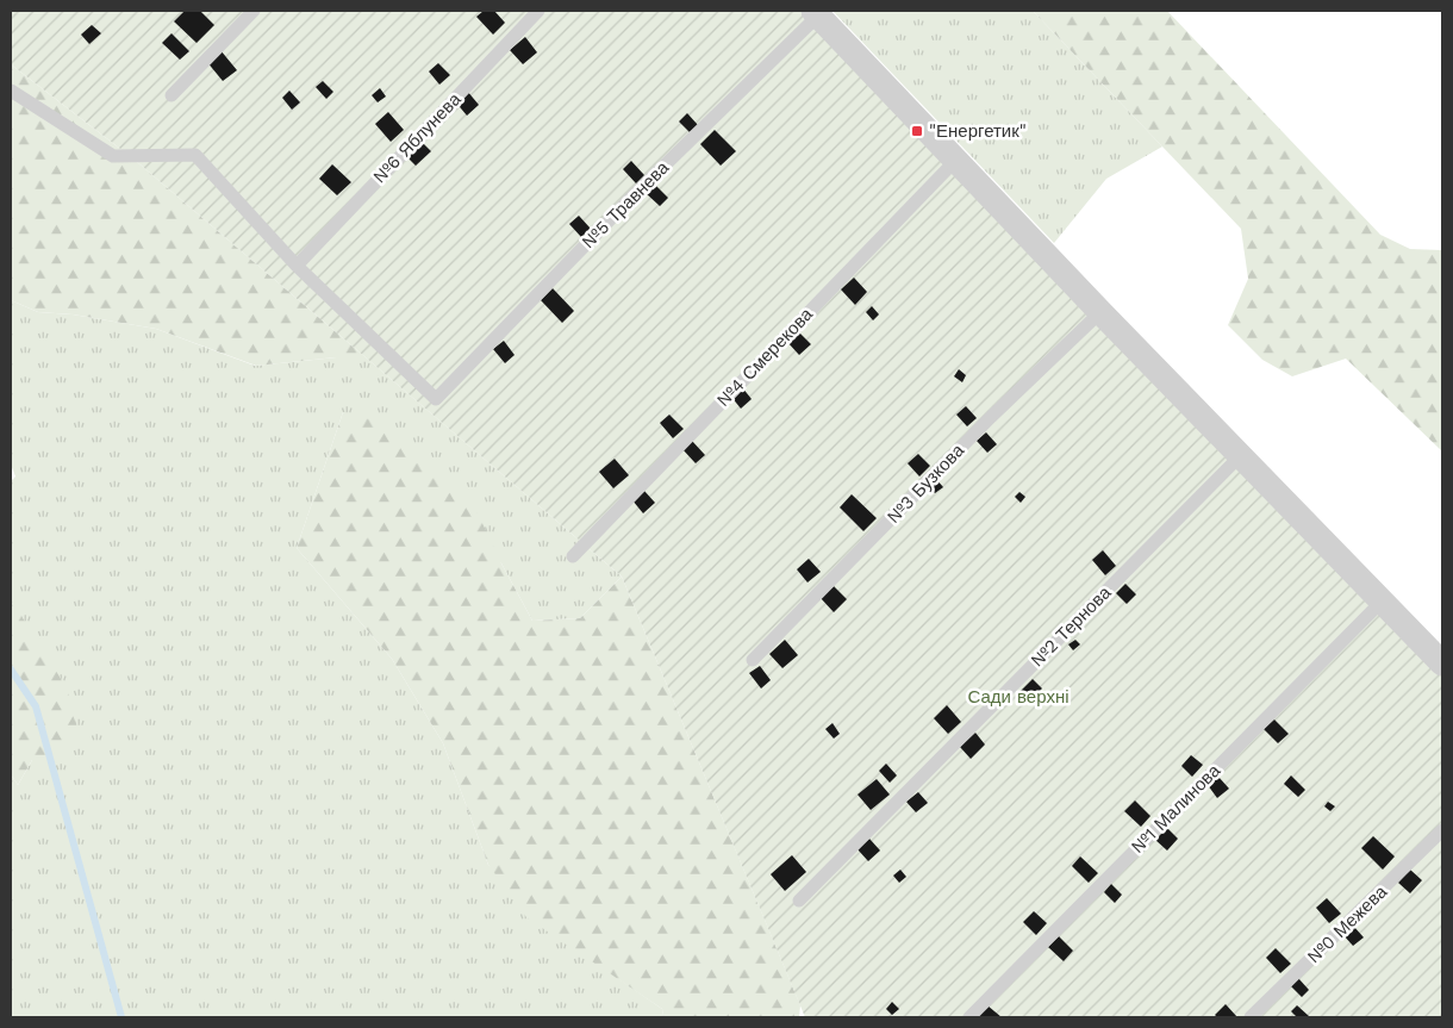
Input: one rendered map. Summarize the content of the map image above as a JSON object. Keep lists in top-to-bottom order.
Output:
{
  "streets": {
    "lane": [
      "№6 Яблунева",
      "№5 Травнева",
      "№4 Смерекова",
      "№3 Бузкова",
      "№2 Тернова",
      "№1 Малинова",
      "№0 Межева"
    ]
  },
  "crossings": [
    ["№6 Яблунева", "№5 Травнева"]
  ],
  "parks": ["Сади верхні"],
  "places": {
    "transit": ["\"Енергетик\""]
  }
}
